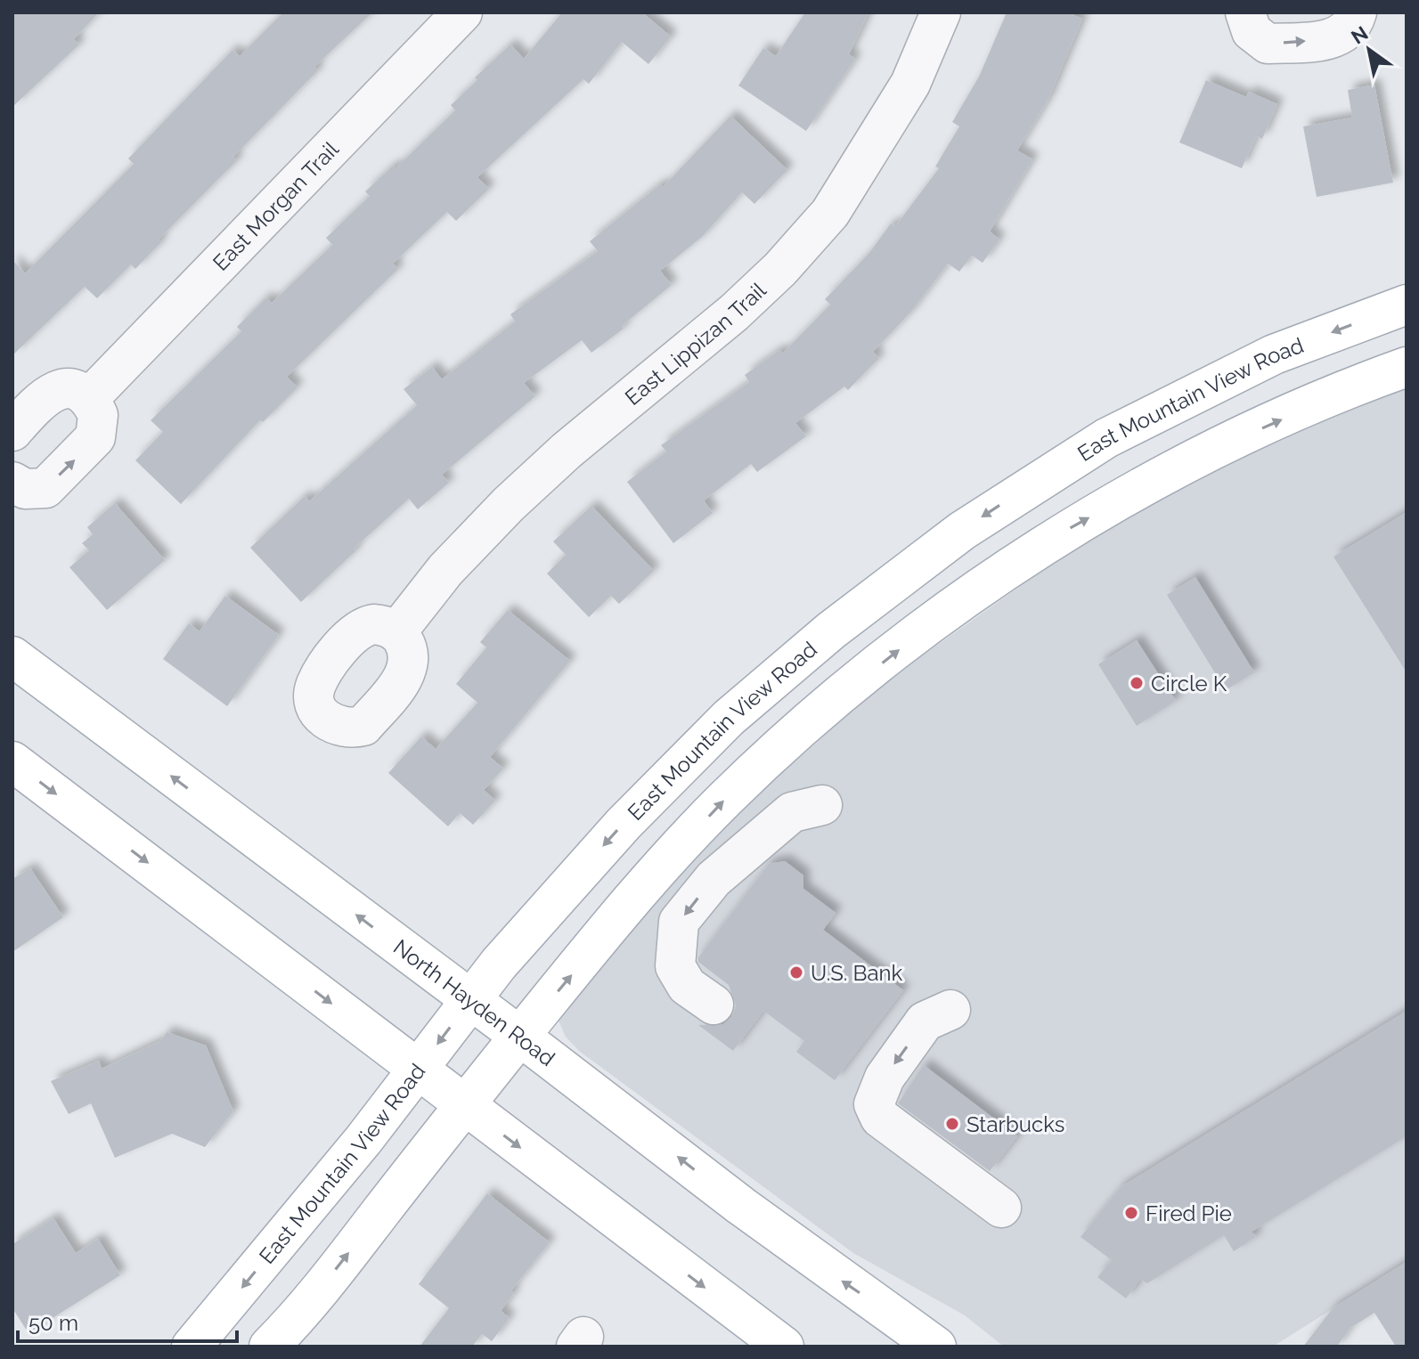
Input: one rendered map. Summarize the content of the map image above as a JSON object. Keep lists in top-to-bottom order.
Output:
{
  "streets": {
    "main road": ["East Mountain View Road", "North Hayden Road"],
    "street": ["East Morgan Trail", "East Lippizan Trail"]
  },
  "crossings": [
    ["East Mountain View Road", "North Hayden Road"]
  ],
  "places": [
    "Circle K",
    "U.S. Bank",
    "Starbucks",
    "Fired Pie"
  ],
  "scale_bar": "50 m",
  "north": "top left"
}
